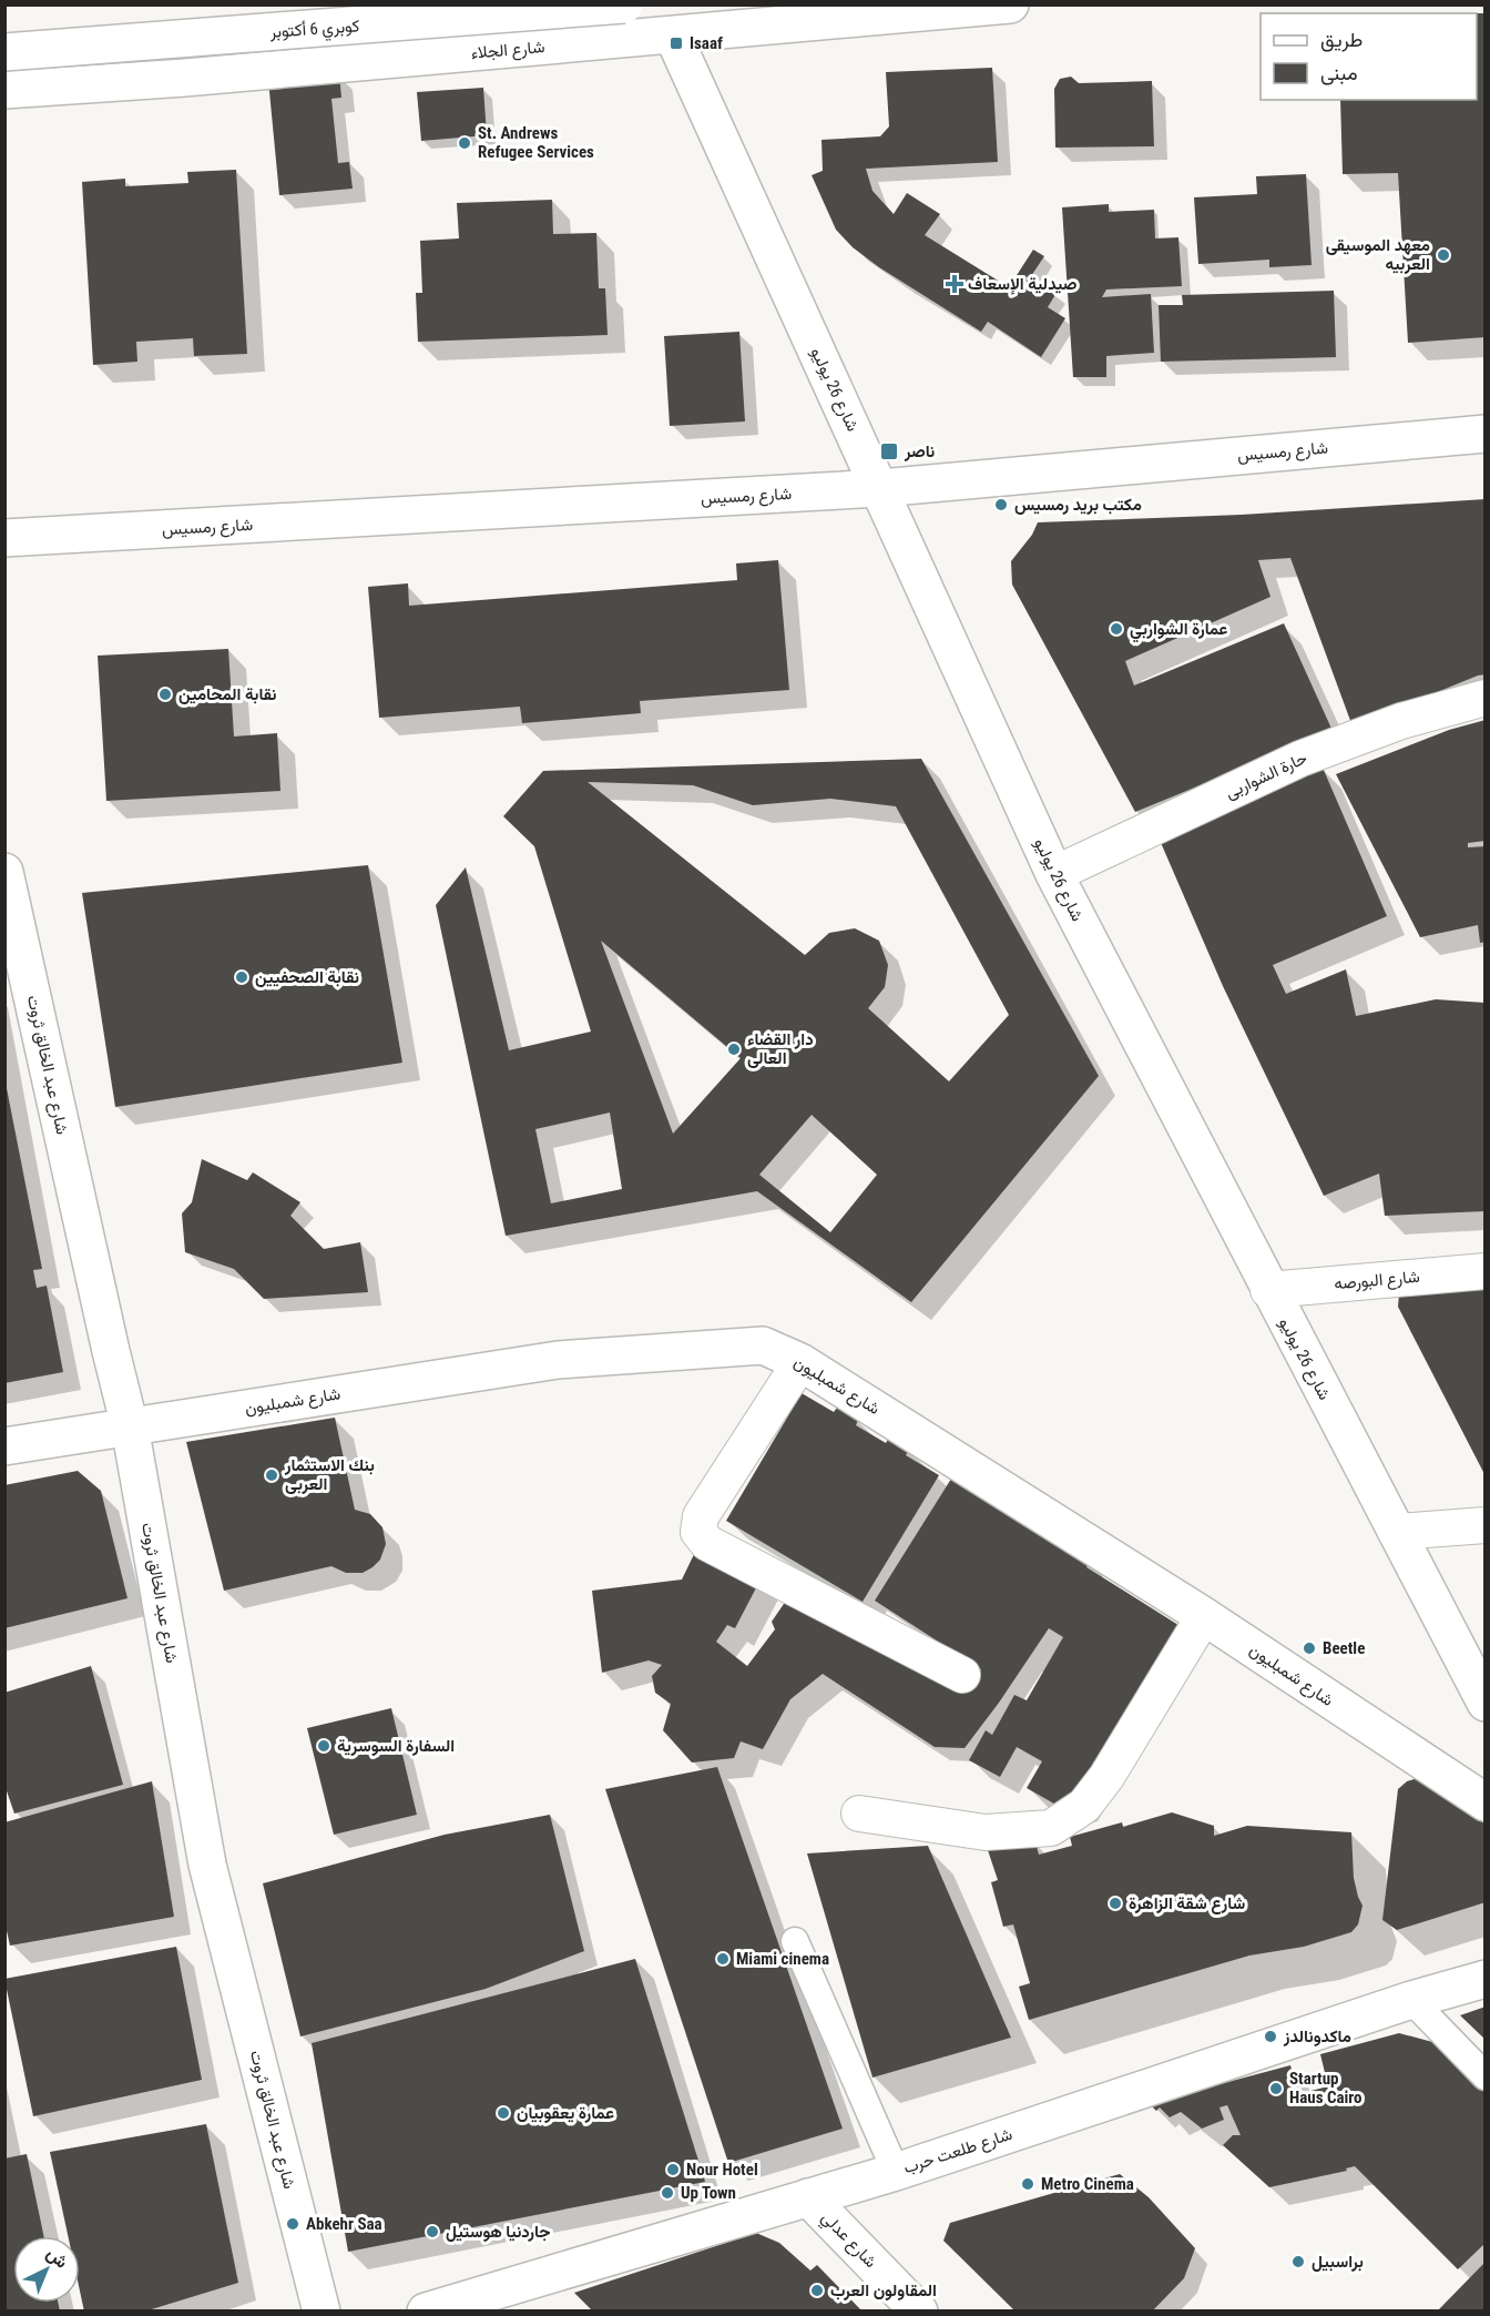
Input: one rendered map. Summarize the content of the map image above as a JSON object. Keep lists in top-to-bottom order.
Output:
{
  "streets": {
    "main road": [
      "كوبري 6 أكتوبر",
      "شارع الجلاء",
      "شارع 26 يوليو",
      "شارع رمسيس",
      "شارع عبد الخالق ثروت",
      "شارع شمبليون",
      "شارع طلعت حرب",
      "شارع عدلي"
    ],
    "street": ["حارة الشواربى", "شارع البورصه"]
  },
  "crossings": [
    ["شارع الجلاء", "شارع 26 يوليو"],
    ["شارع 26 يوليو", "شارع رمسيس"],
    ["شارع 26 يوليو", "حارة الشواربى"],
    ["شارع 26 يوليو", "شارع البورصه"],
    ["شارع عبد الخالق ثروت", "شارع شمبليون"],
    ["شارع طلعت حرب", "شارع عدلي"]
  ],
  "places": {
    "transit": ["Isaaf", "ناصر"],
    "other": [
      "St. Andrews Refugee Services",
      "معهد الموسيقى العربيه",
      "مكتب بريد رمسيس",
      "عمارة الشواربي",
      "نقابة المحامين",
      "نقابة الصحفيين",
      "دار القضاء العالى",
      "بنك الاستثمار العربى",
      "Beetle",
      "السفارة السوسرية",
      "شارع شقة الزاهرة",
      "Miami cinema",
      "ماكدونالدز",
      "Startup Haus Cairo",
      "عمارة يعقوبيان",
      "Nour Hotel",
      "Metro Cinema",
      "Up Town",
      "Abkehr Saa",
      "جاردنيا هوستيل",
      "براسبيل",
      "المقاولون العرب"
    ],
    "health": ["صيدلية الإسعاف"]
  },
  "legend": ["طريق", "مبنى"],
  "north": "top right"
}
